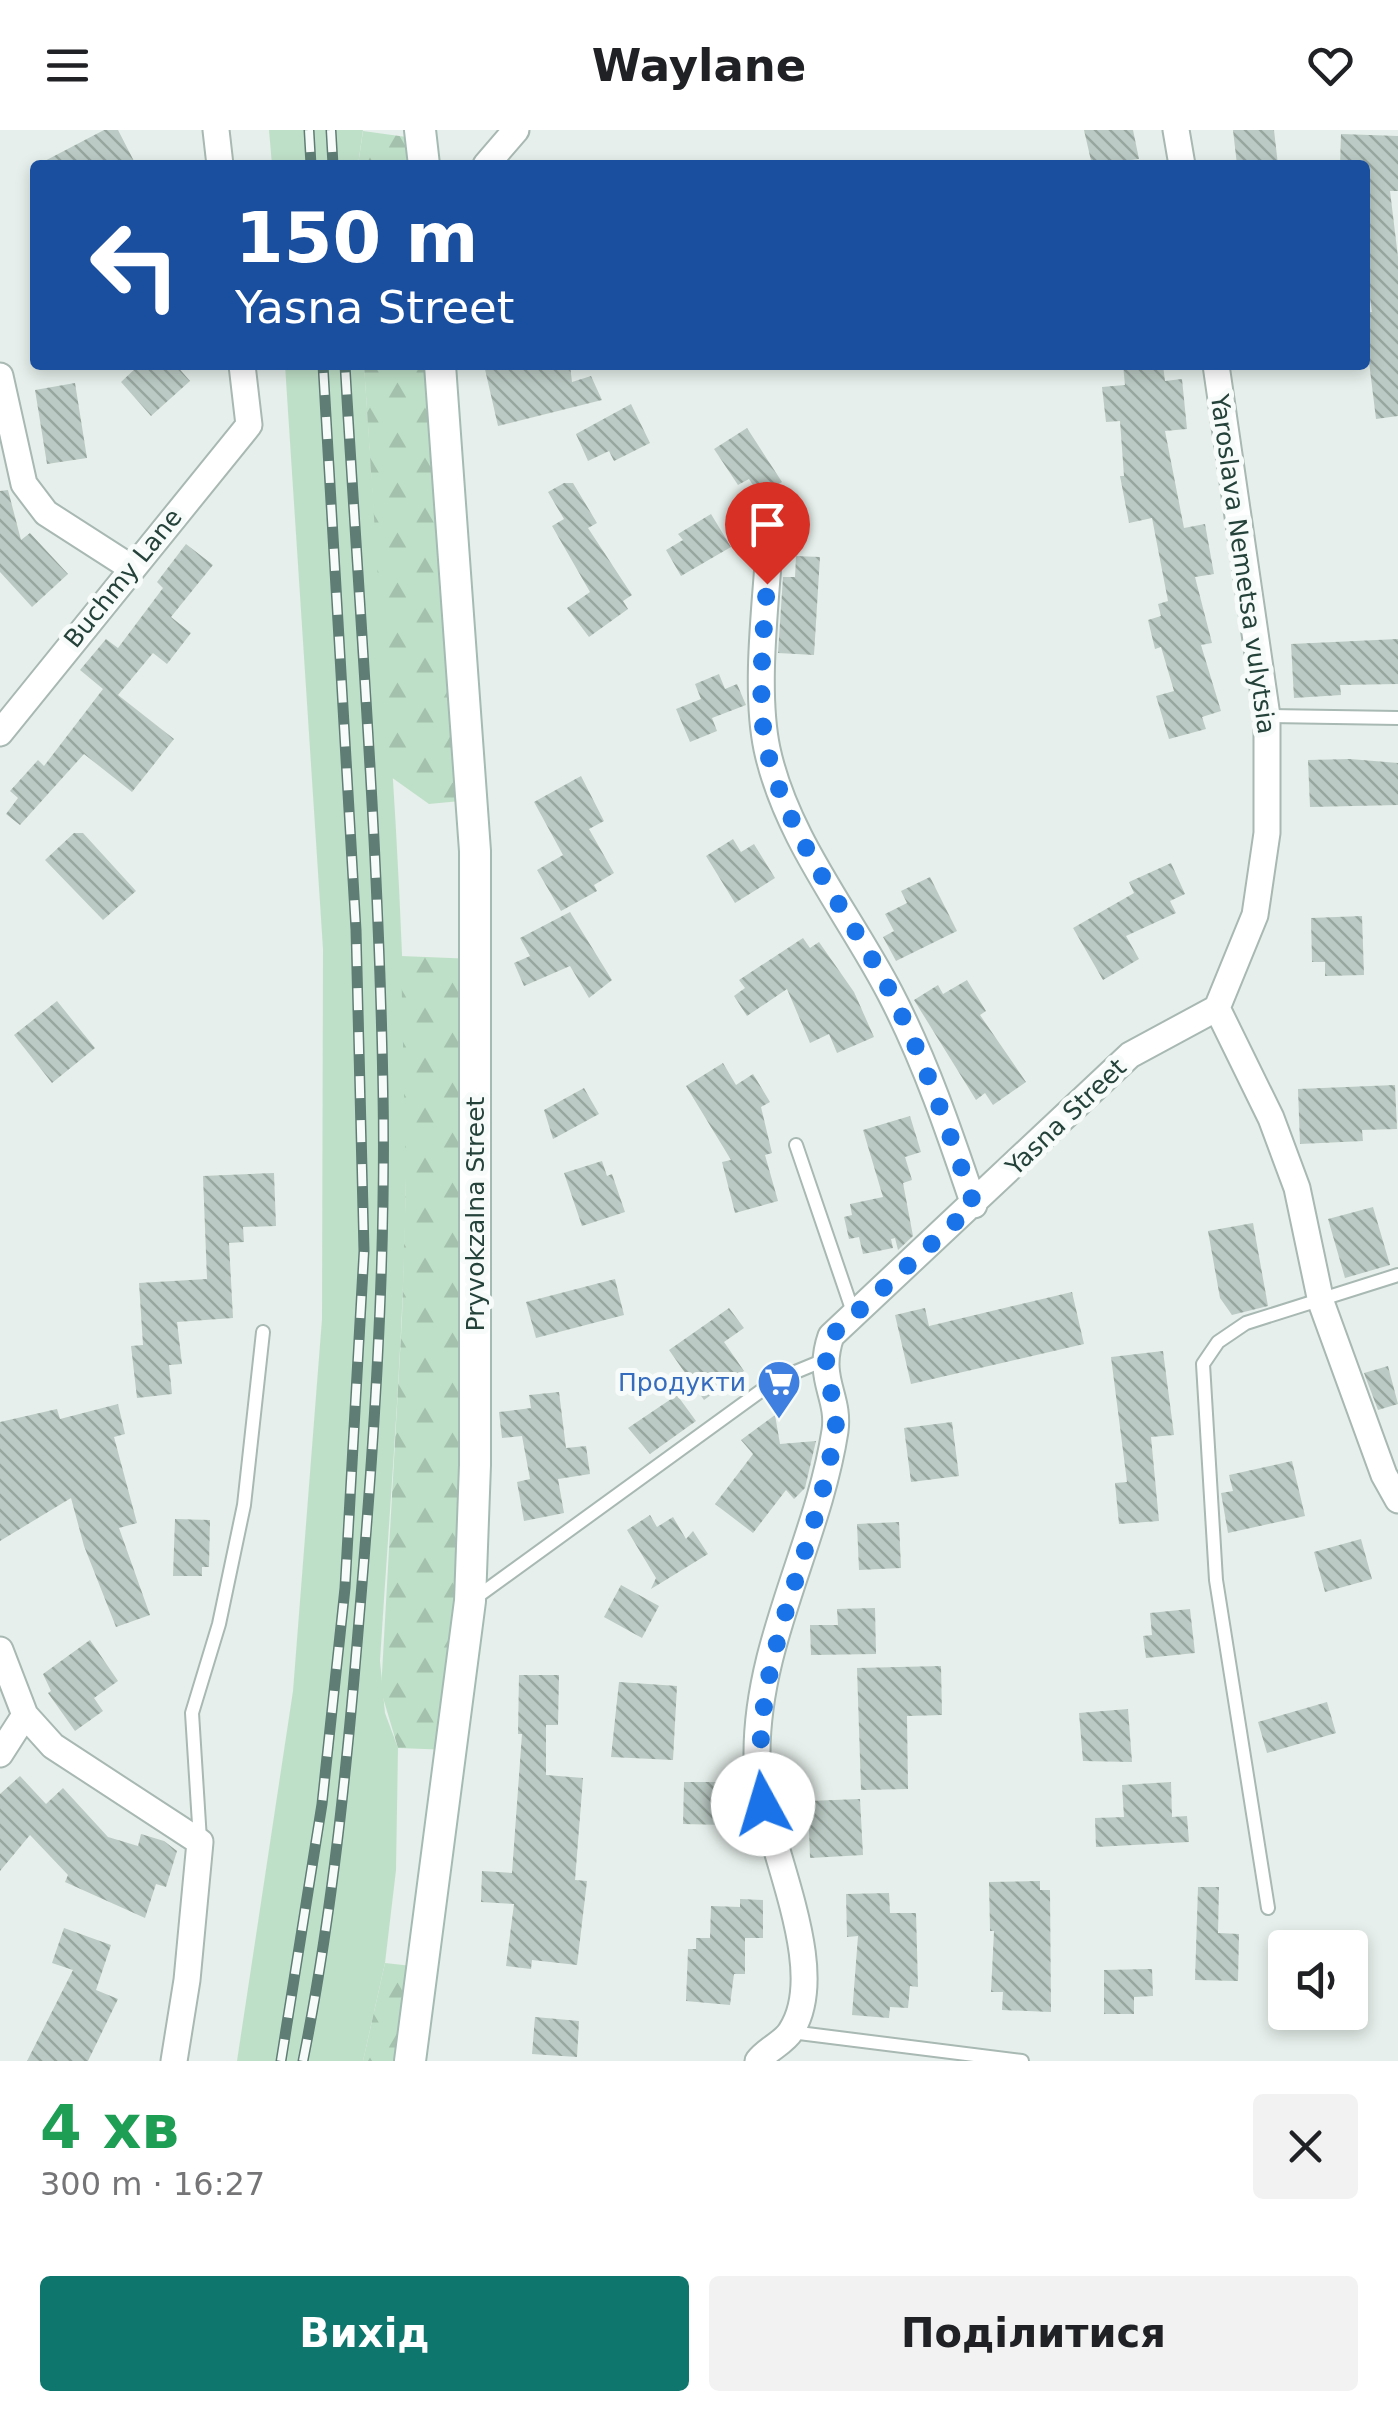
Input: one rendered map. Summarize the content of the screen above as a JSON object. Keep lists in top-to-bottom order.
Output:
{
  "streets": {
    "street": [
      "Yaroslava Nemetsa vulytsia",
      "Buchmy Lane",
      "Yasna Street",
      "Pryvokzalna Street"
    ]
  },
  "crossings": [
    ["Yaroslava Nemetsa vulytsia", "Yasna Street"]
  ],
  "places": {
    "supermarket": ["Продукти"]
  },
  "page": {
    "header": "Waylane",
    "turn": ["150 m", "Yasna Street"],
    "heading": ["4 хв", "300 m · 16:27"],
    "buttons": ["Вихід", "Поділитися"]
  }
}
